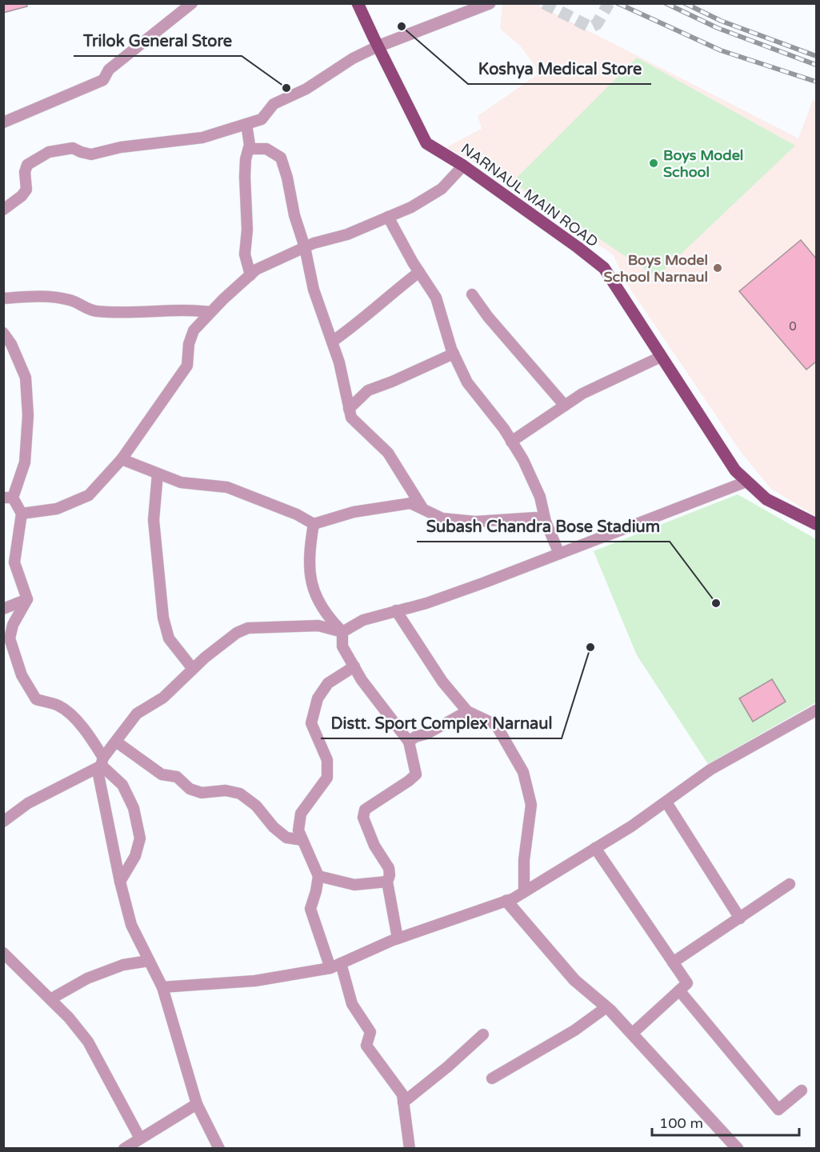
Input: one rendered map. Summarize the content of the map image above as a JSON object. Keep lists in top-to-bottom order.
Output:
{
  "streets": {
    "main road": ["NARNAUL MAIN ROAD"]
  },
  "places": [
    "Koshya Medical Store",
    "Trilok General Store",
    "Boys Model School",
    "Boys Model School Narnaul",
    "Subash Chandra Bose Stadium",
    "Distt. Sport Complex Narnaul"
  ],
  "house_numbers": ["0"],
  "scale_bar": "100 m"
}
